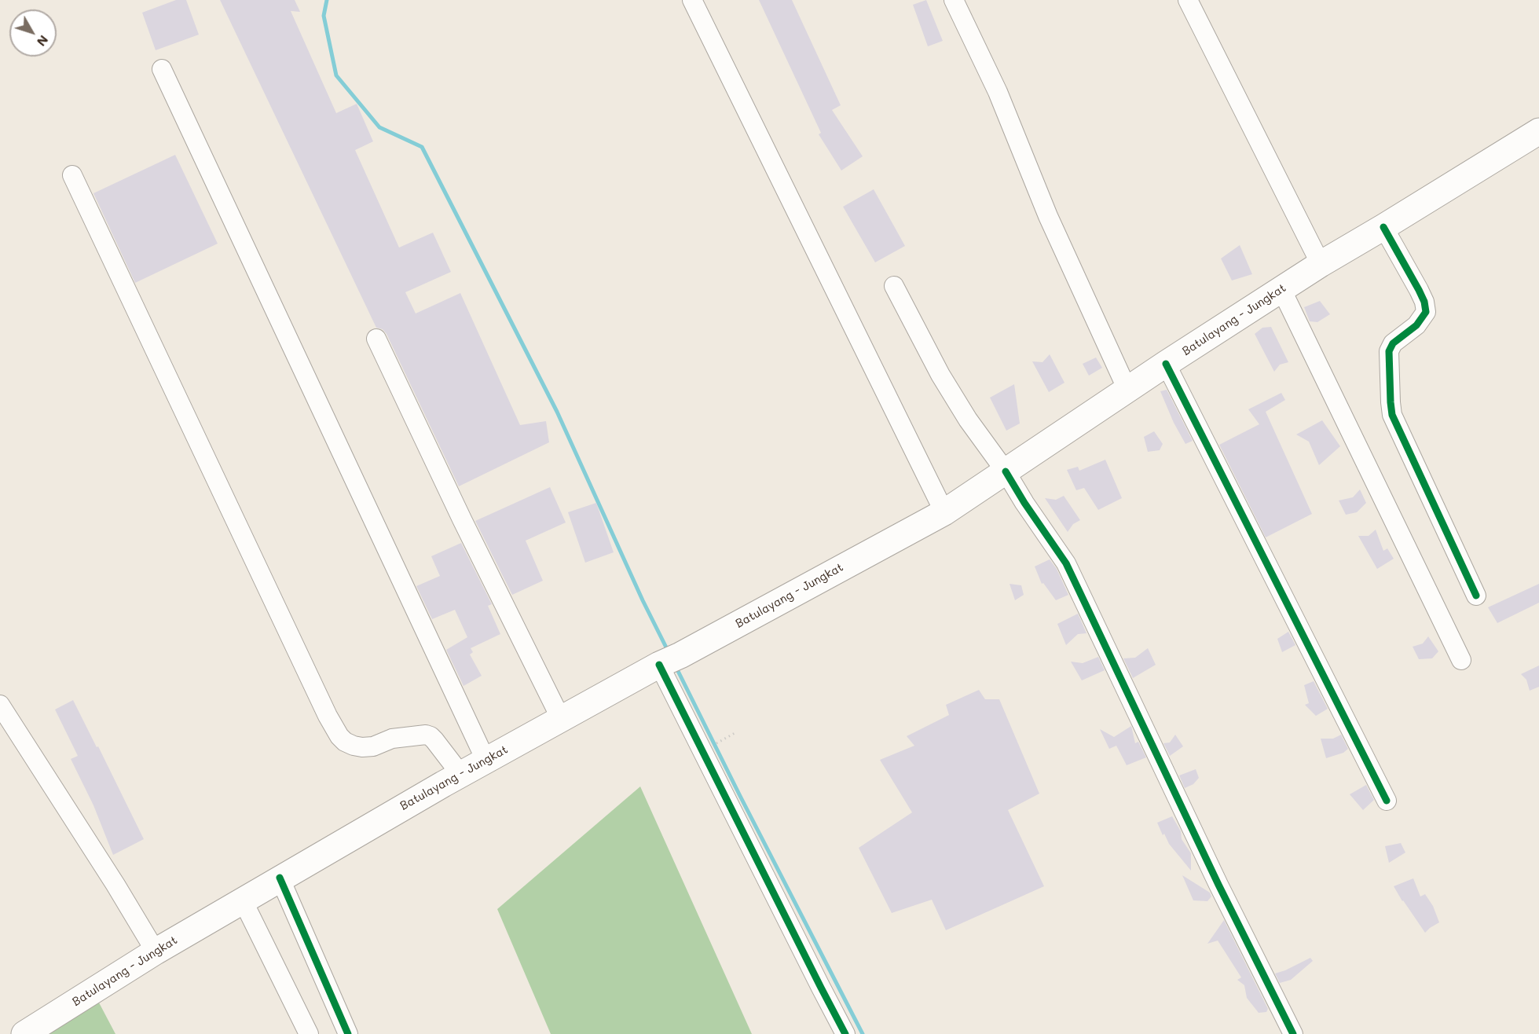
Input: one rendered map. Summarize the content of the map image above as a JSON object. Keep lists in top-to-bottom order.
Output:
{
  "streets": {
    "highway": ["Batulayang - Jungkat"]
  },
  "north": "bottom right"
}
